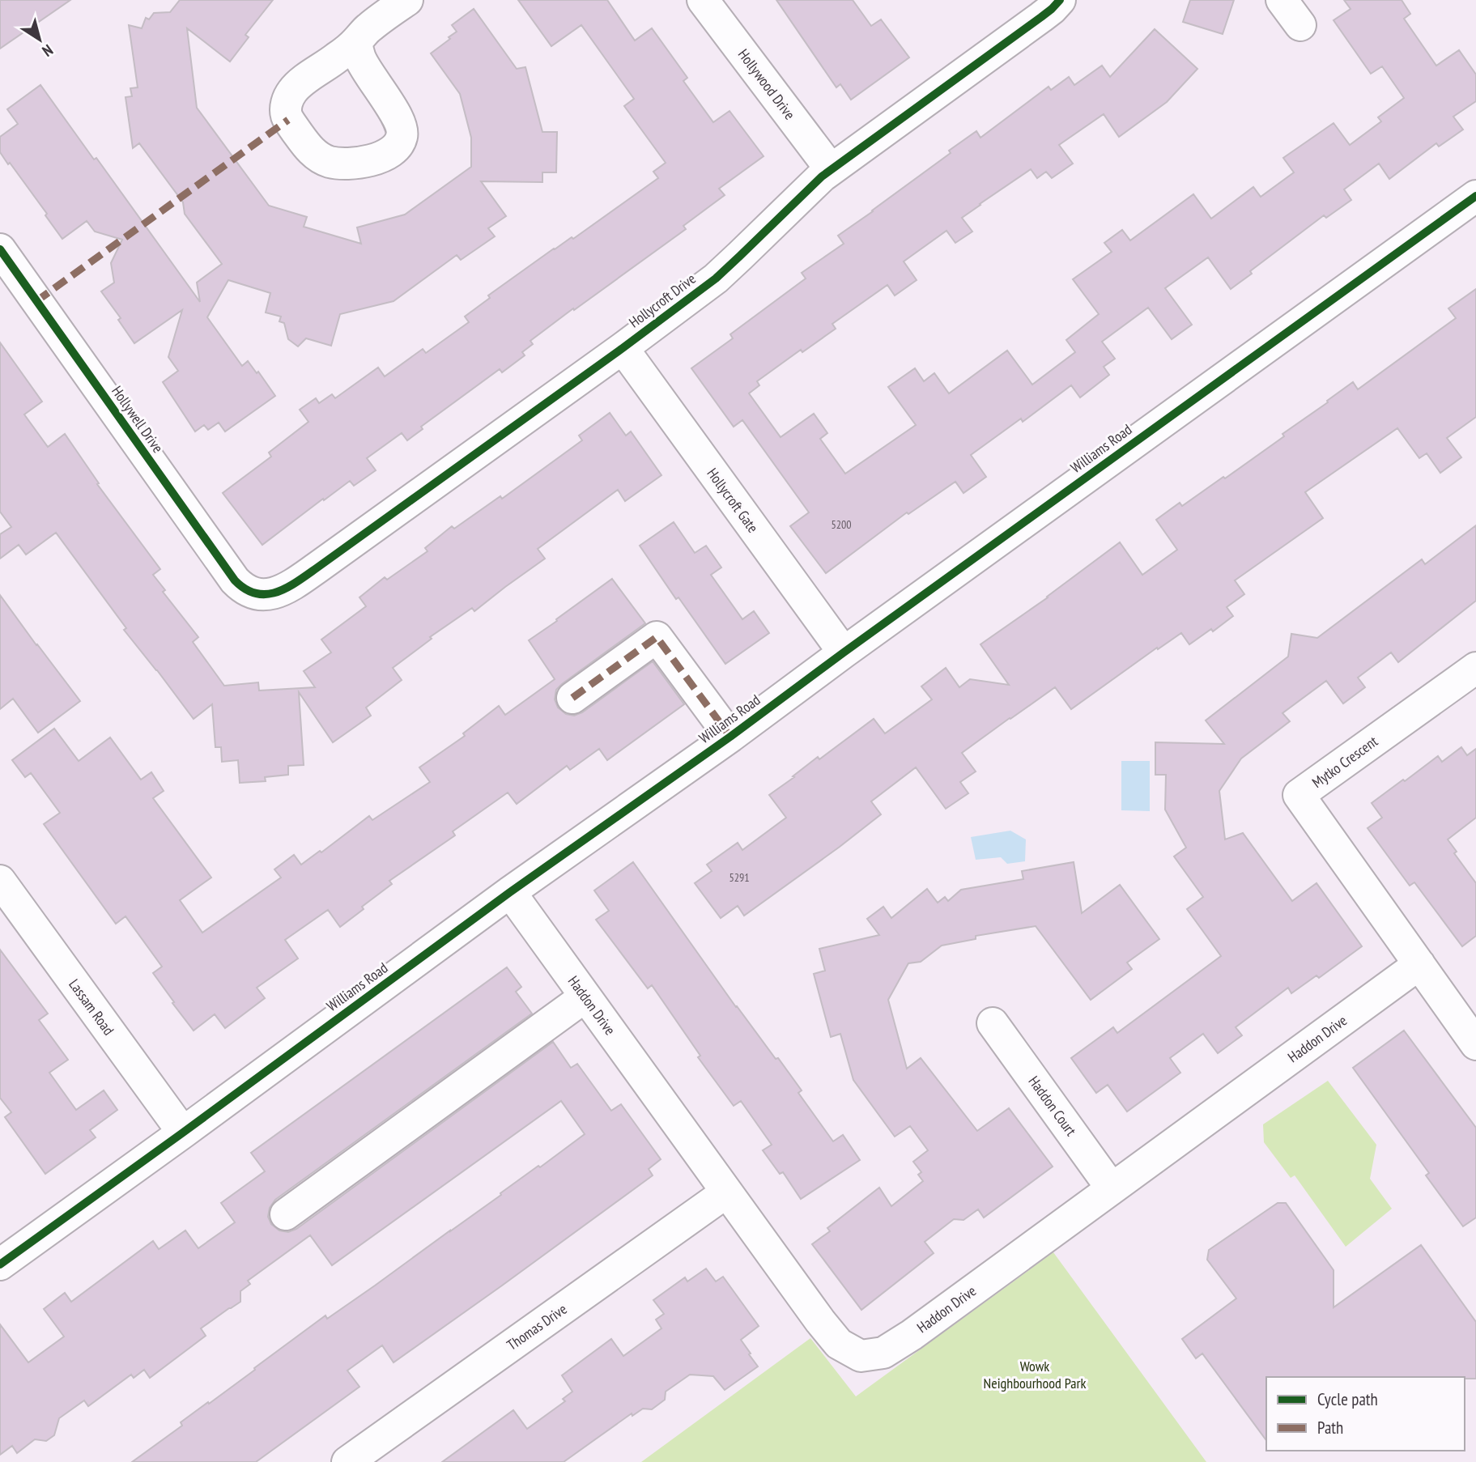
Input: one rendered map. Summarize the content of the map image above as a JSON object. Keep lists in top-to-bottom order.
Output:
{
  "streets": {
    "street": [
      "Hollywood Drive",
      "Hollycroft Drive",
      "Hollywell Drive",
      "Williams Road",
      "Hollycroft Gate",
      "Mytko Crescent",
      "Haddon Drive",
      "Lassam Road",
      "Haddon Court",
      "Thomas Drive"
    ]
  },
  "crossings": [
    ["Hollywood Drive", "Hollycroft Drive"],
    ["Hollycroft Drive", "Hollywell Drive"],
    ["Hollycroft Drive", "Hollycroft Gate"],
    ["Williams Road", "Hollycroft Gate"],
    ["Williams Road", "Haddon Drive"],
    ["Williams Road", "Lassam Road"],
    ["Mytko Crescent", "Haddon Drive"],
    ["Haddon Drive", "Haddon Court"],
    ["Haddon Drive", "Thomas Drive"]
  ],
  "parks": ["Wowk Neighbourhood Park"],
  "house_numbers": ["5200", "5291"],
  "legend": ["Cycle path", "Path"],
  "north": "bottom right"
}
